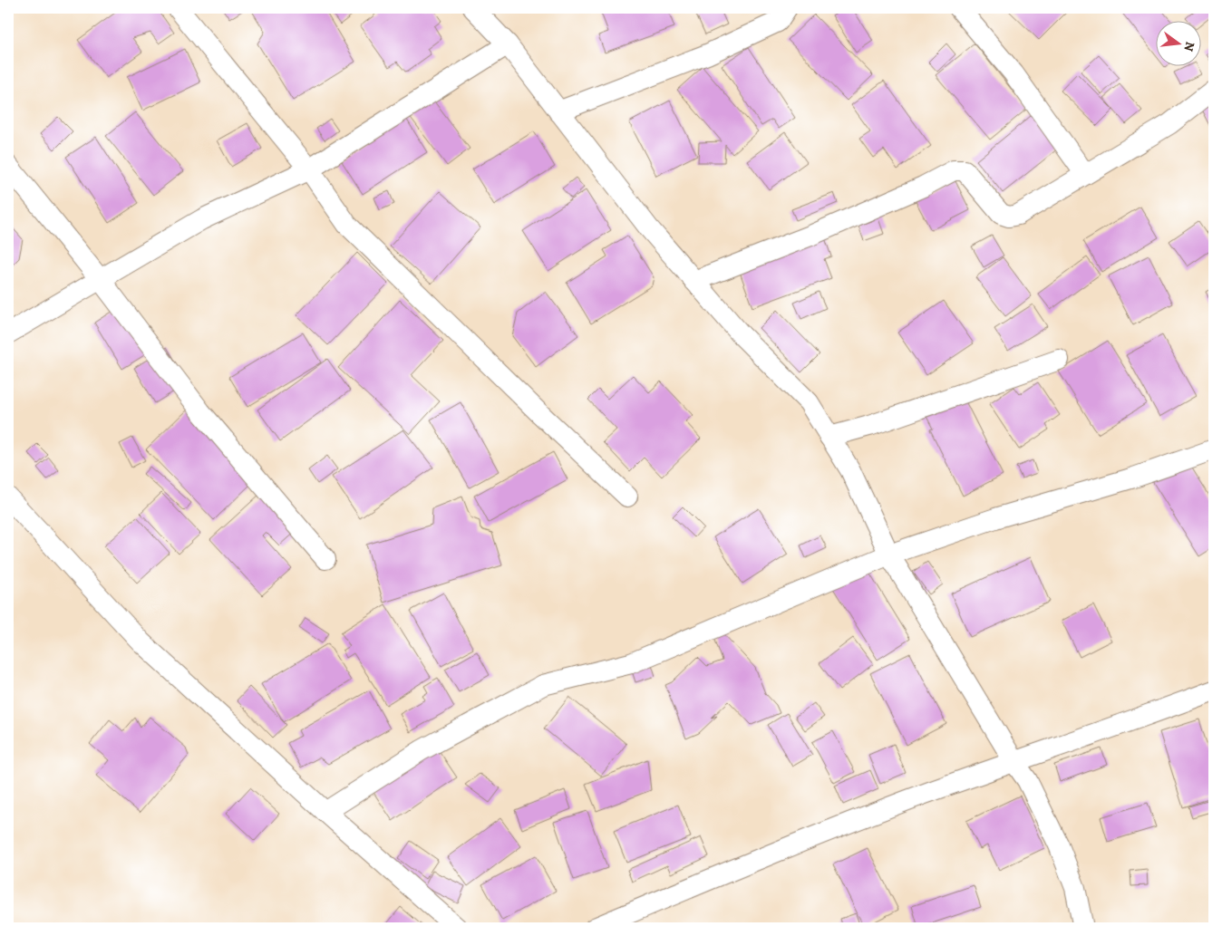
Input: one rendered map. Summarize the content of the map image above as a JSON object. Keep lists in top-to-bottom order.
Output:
{
  "north": "right"
}
